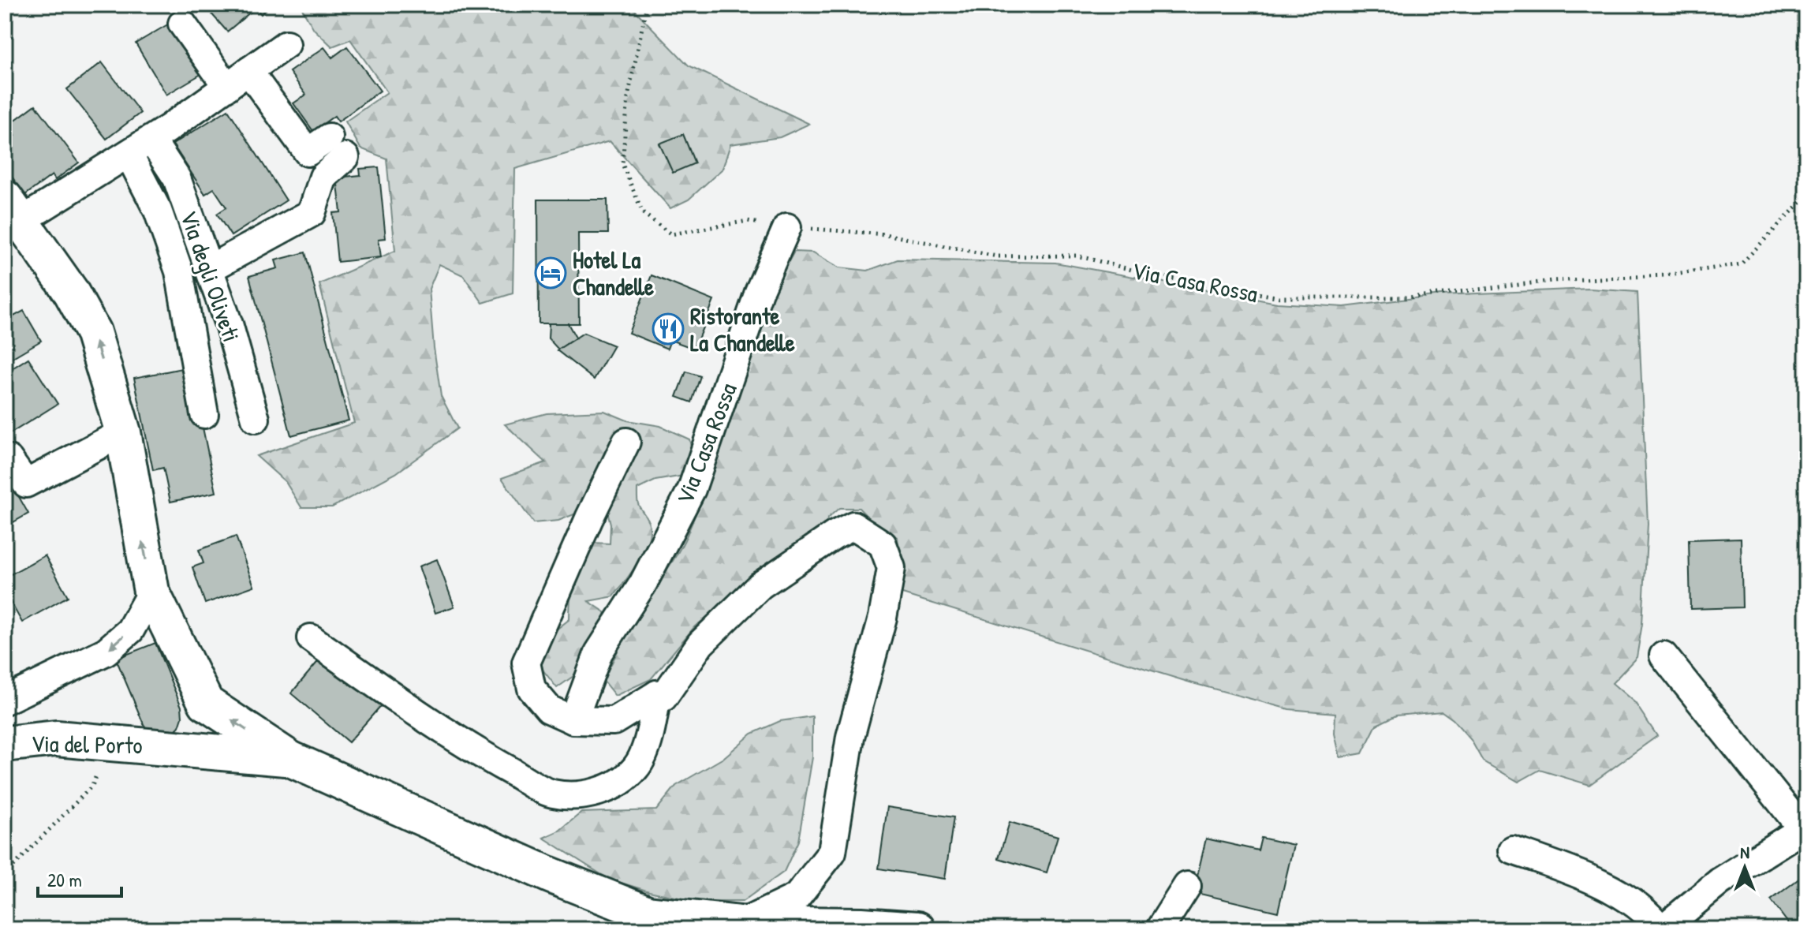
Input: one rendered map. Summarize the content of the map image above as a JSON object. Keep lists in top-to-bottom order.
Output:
{
  "streets": {
    "main road": ["Via del Porto"],
    "street": ["Via degli Oliveti", "Via Casa Rossa"]
  },
  "places": {
    "hotel": ["Hotel La Chandelle"],
    "restaurant": ["Ristorante La Chandelle"]
  },
  "scale_bar": "20 m",
  "north": "top"
}
